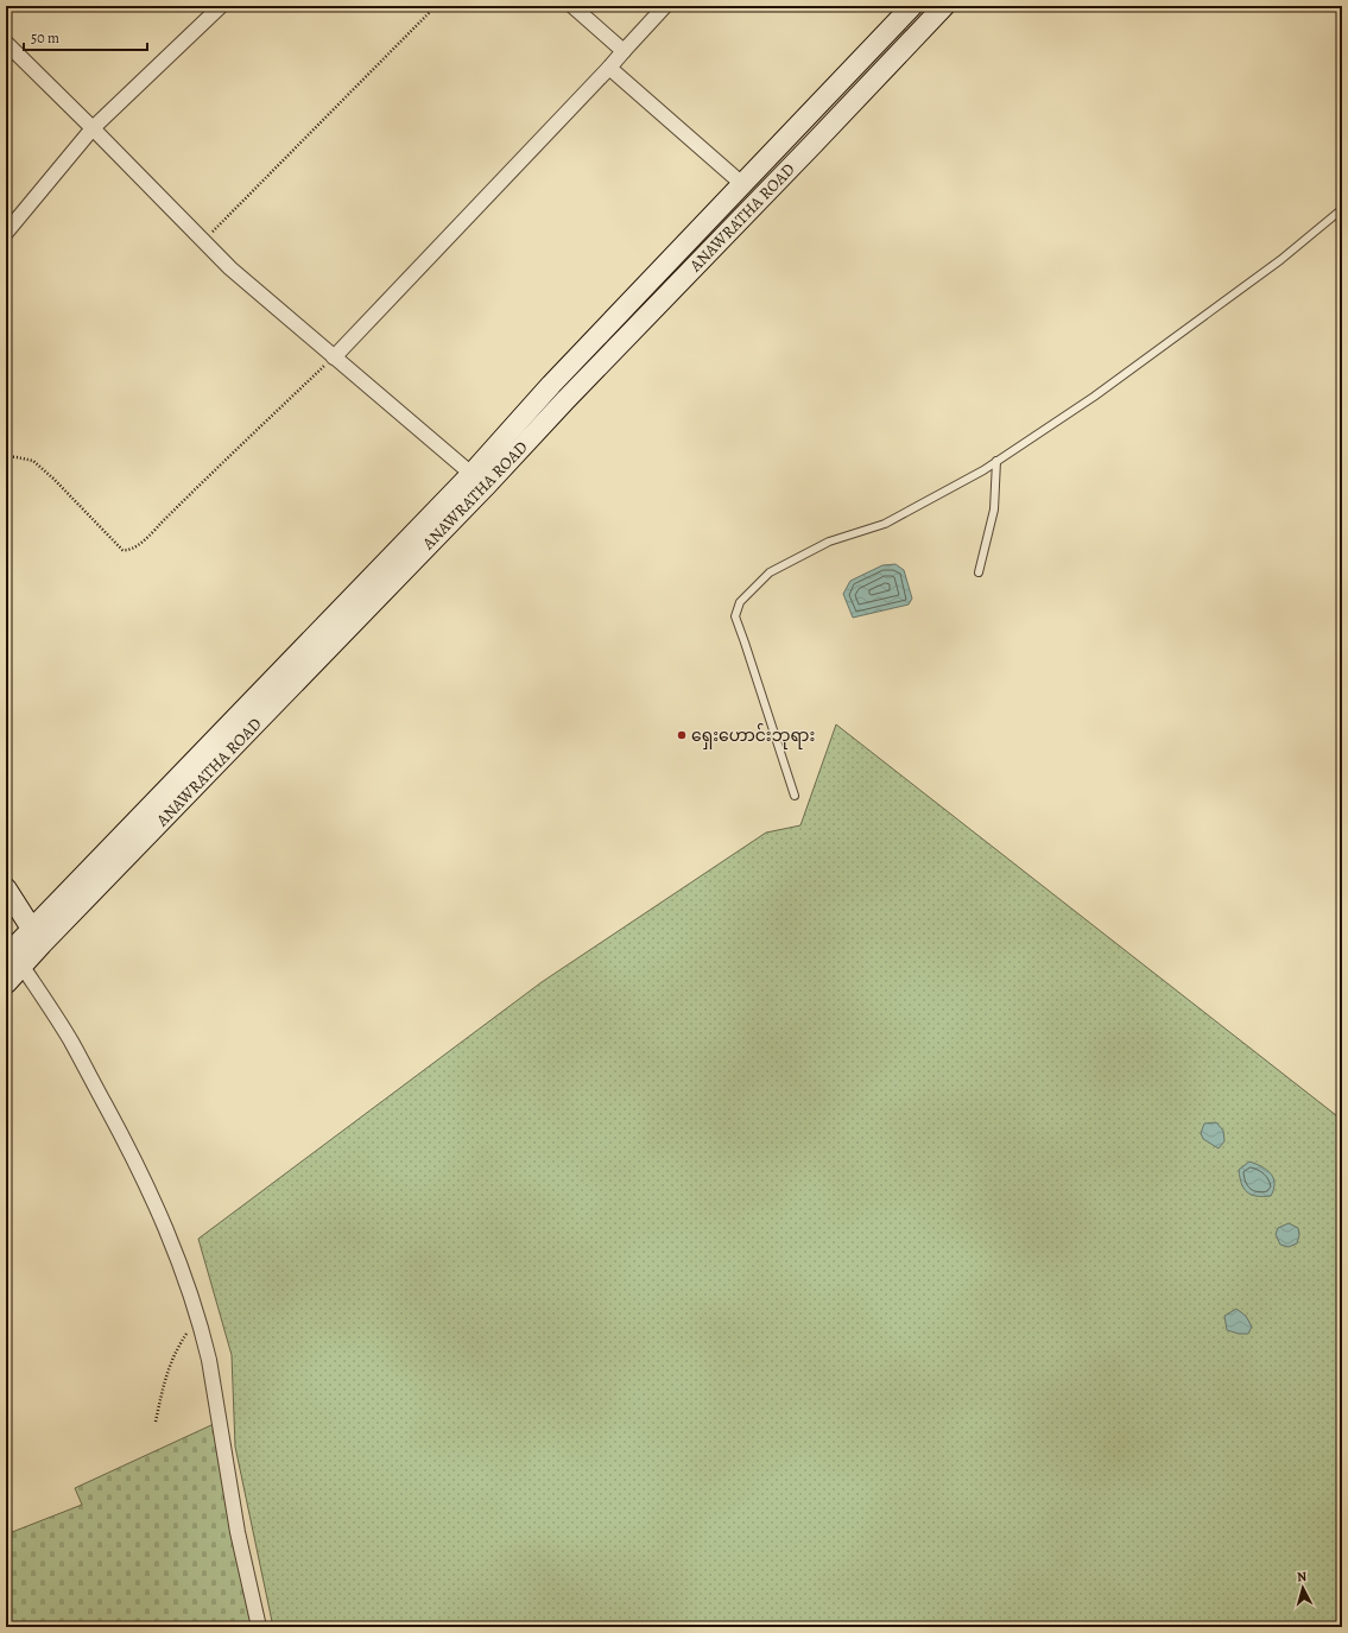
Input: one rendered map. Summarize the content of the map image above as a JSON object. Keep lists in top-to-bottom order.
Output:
{
  "streets": {
    "main road": ["ANAWRATHA ROAD"]
  },
  "places": ["ရှေးဟောင်းဘုရား"],
  "scale_bar": "50 m",
  "north": "top"
}
